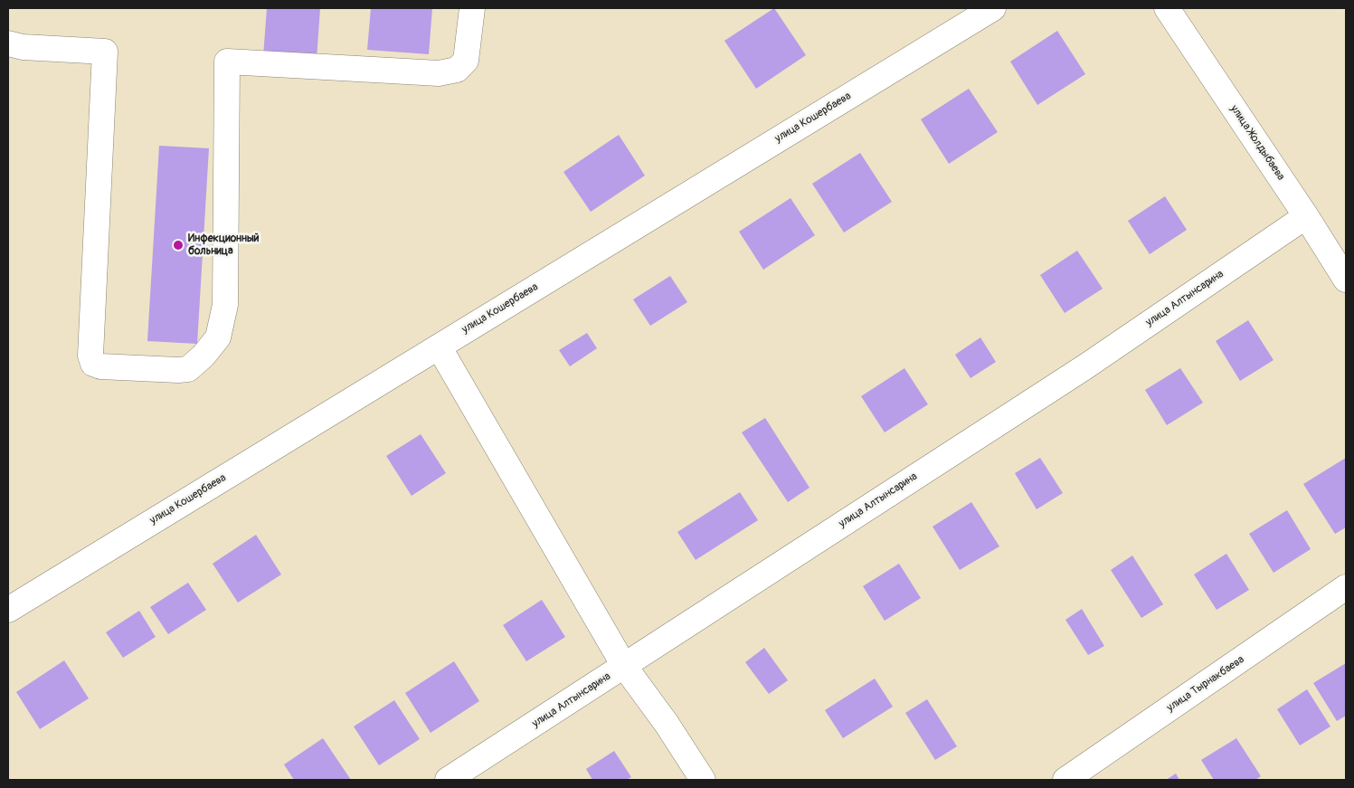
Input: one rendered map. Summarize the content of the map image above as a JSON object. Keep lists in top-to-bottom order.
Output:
{
  "streets": {
    "street": [
      "улица Кошербаева",
      "улица Жолдыбаева",
      "улица Алтынсарина",
      "улица Тырнакбаева"
    ]
  },
  "crossings": [
    ["улица Жолдыбаева", "улица Алтынсарина"]
  ],
  "places": ["Инфекционный больница"]
}
